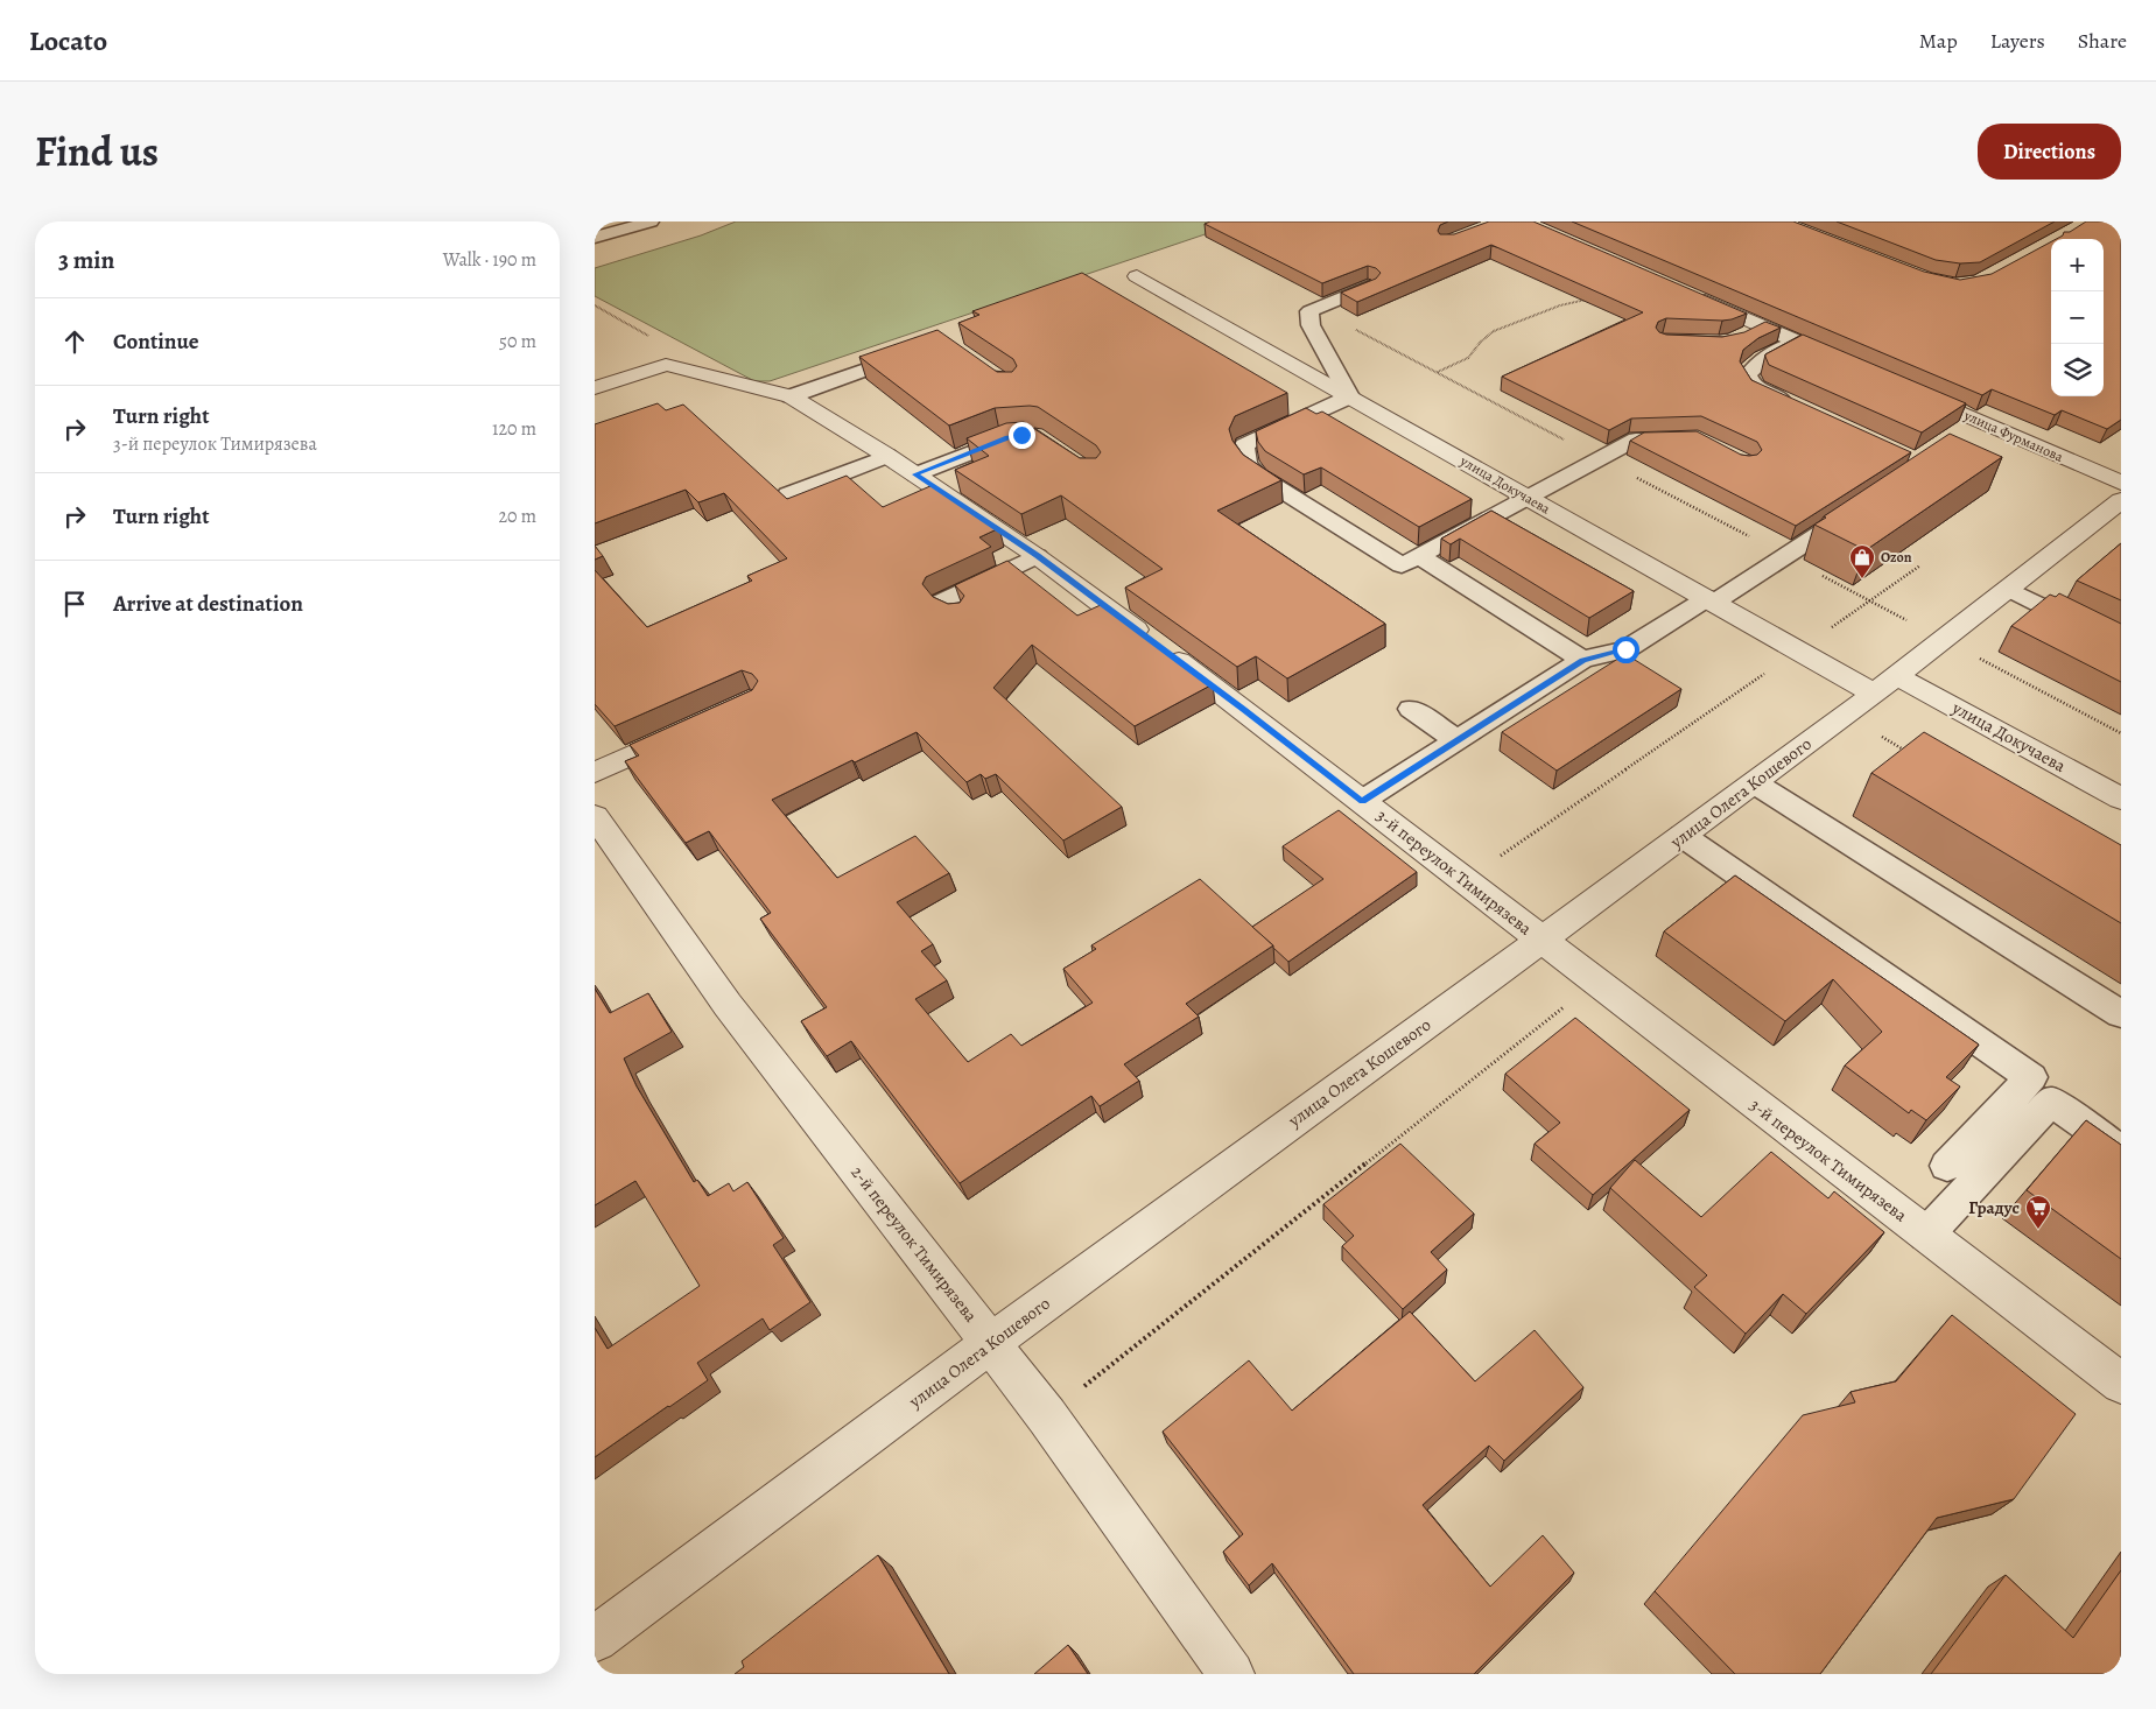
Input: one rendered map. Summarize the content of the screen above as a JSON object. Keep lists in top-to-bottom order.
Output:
{
  "streets": {
    "street": [
      "улица Фурманова",
      "улица Докучаева",
      "улица Олега Кошевого",
      "3-й переулок Тимирязева",
      "2-й переулок Тимирязева"
    ]
  },
  "crossings": [
    ["улица Докучаева", "улица Олега Кошевого"],
    ["улица Олега Кошевого", "3-й переулок Тимирязева"],
    ["улица Олега Кошевого", "2-й переулок Тимирязева"]
  ],
  "places": {
    "shop": ["Ozon"],
    "supermarket": ["Градус"]
  },
  "page": {
    "header": "Locato",
    "nav": ["Map", "Layers", "Share"],
    "title": "Find us",
    "buttons": "Directions",
    "heading": ["3 min", "Walk · 190 m"],
    "map_buttons": ["+", "−"],
    "list": [
      ["Continue", "50 m"],
      ["Turn right", "3-й переулок Тимирязева", "120 m"],
      ["Turn right", "20 m"],
      "Arrive at destination"
    ]
  }
}
